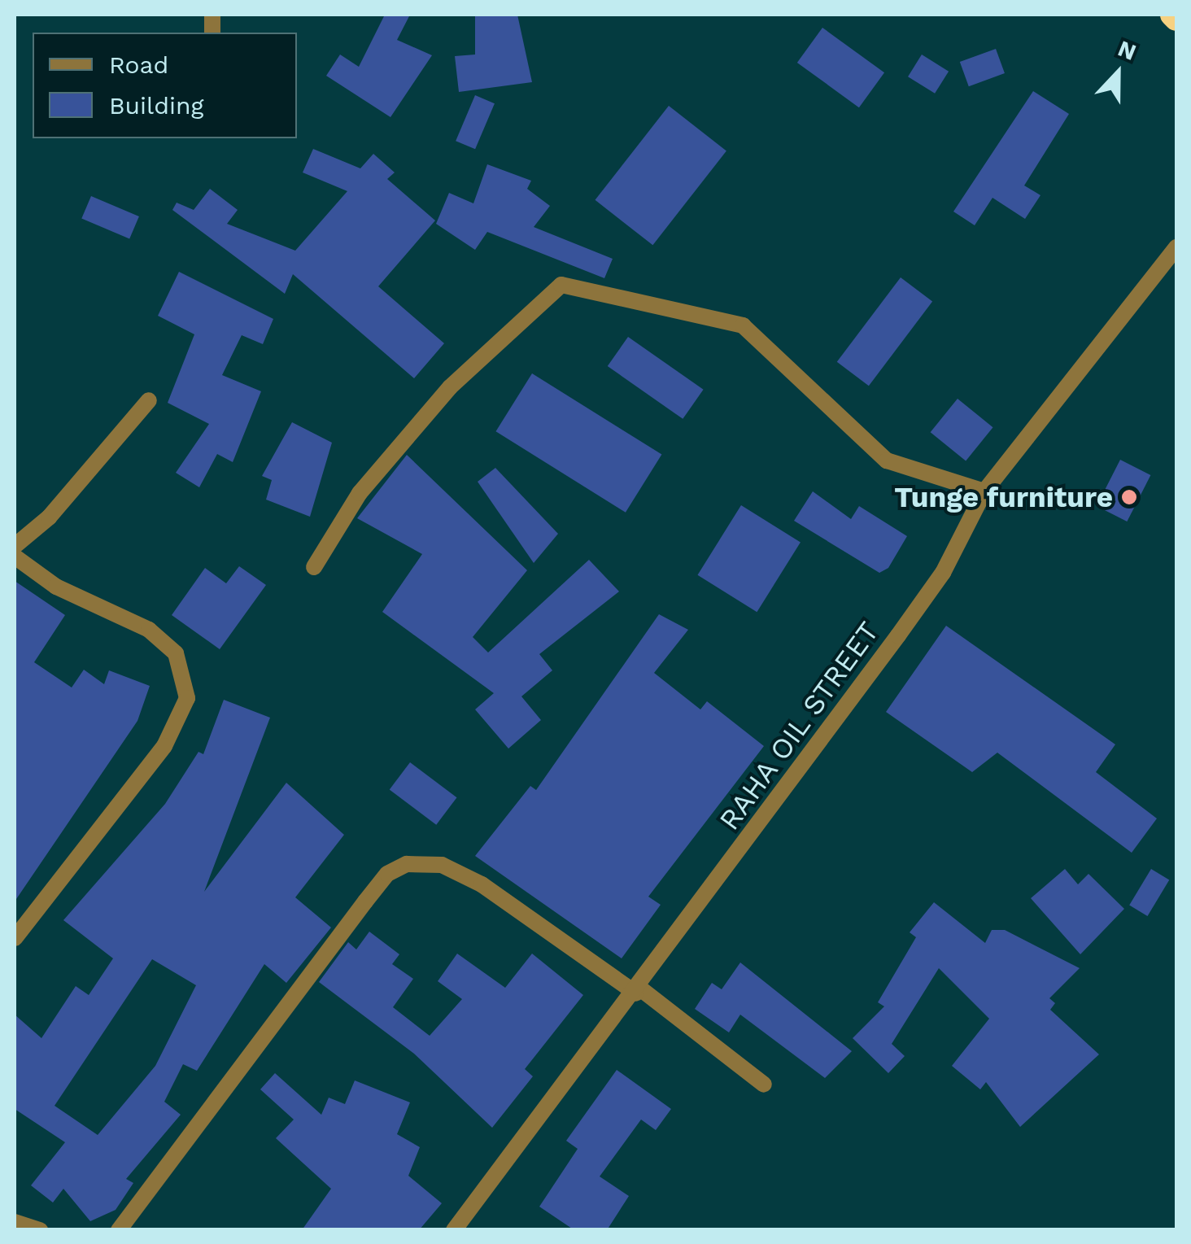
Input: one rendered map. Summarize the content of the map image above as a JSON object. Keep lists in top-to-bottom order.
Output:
{
  "streets": {
    "street": ["RAHA OIL STREET"]
  },
  "places": ["Tunge furniture"],
  "legend": ["Road", "Building"],
  "north": "top"
}
